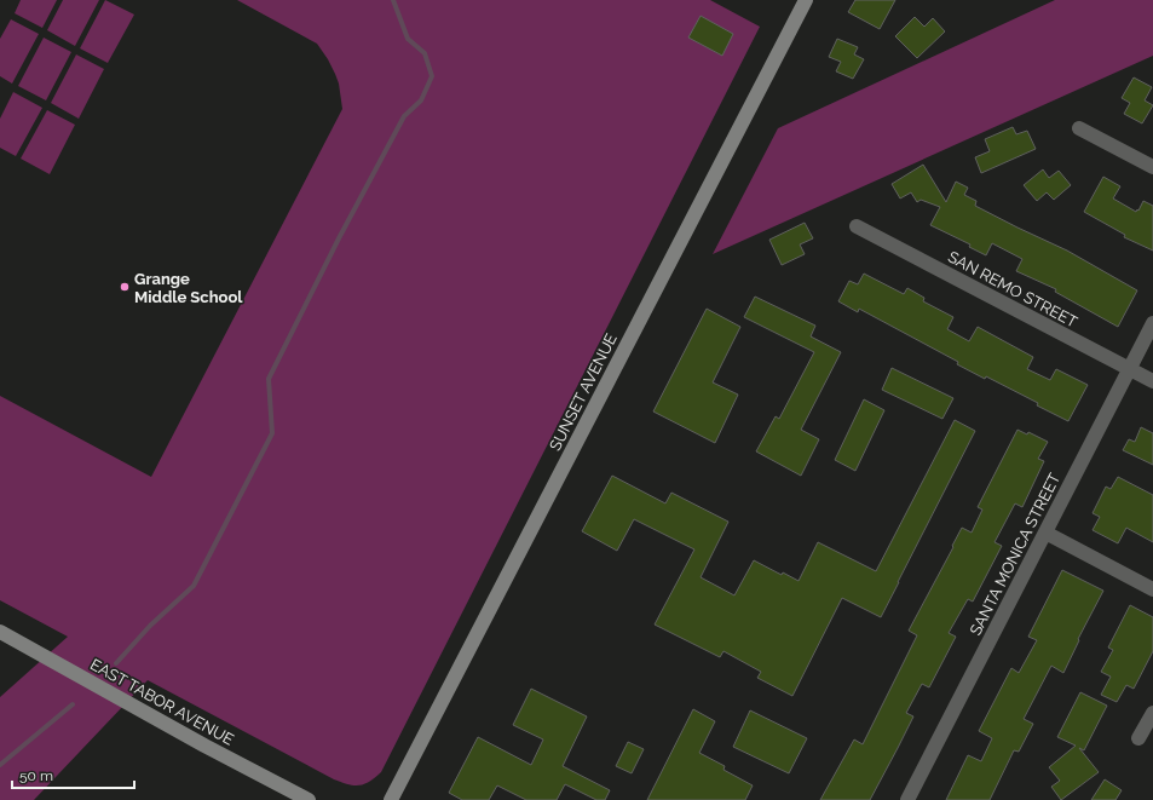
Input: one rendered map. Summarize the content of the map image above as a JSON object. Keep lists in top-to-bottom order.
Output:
{
  "streets": {
    "main road": ["SUNSET AVENUE", "EAST TABOR AVENUE"],
    "street": ["SAN REMO STREET", "SANTA MONICA STREET"]
  },
  "crossings": [
    ["SAN REMO STREET", "SANTA MONICA STREET"]
  ],
  "places": ["Grange Middle School"],
  "scale_bar": "50 m"
}
